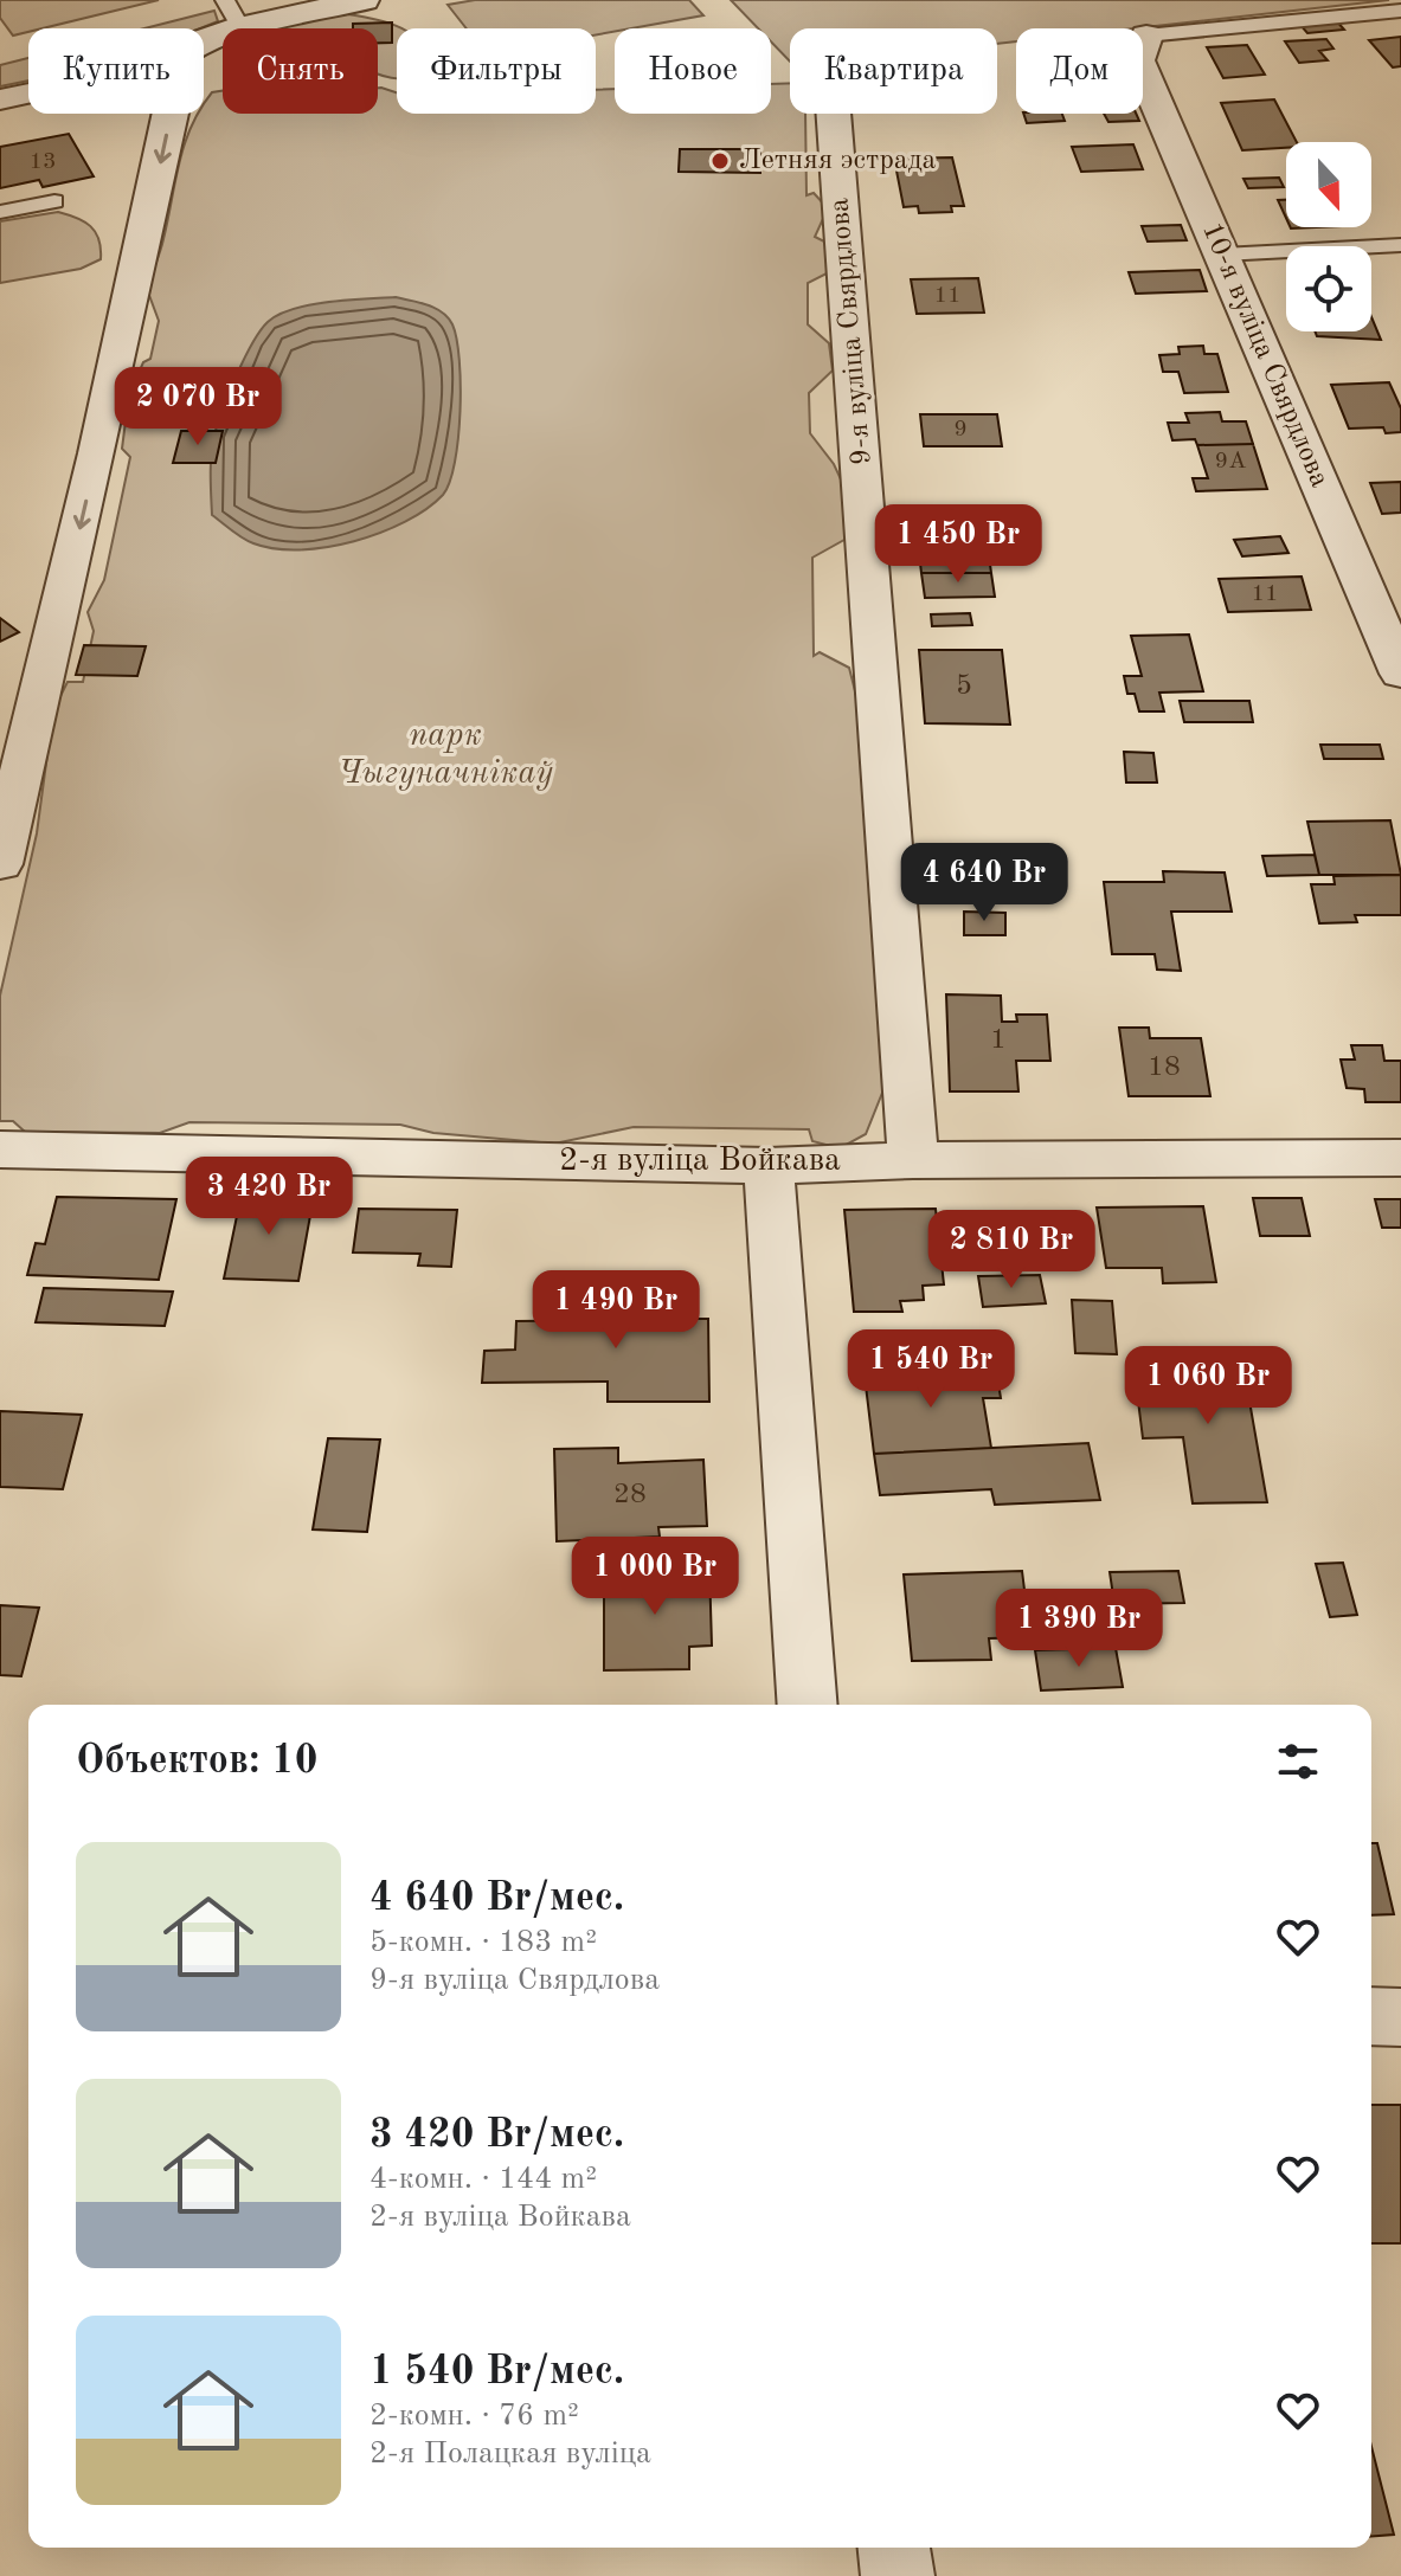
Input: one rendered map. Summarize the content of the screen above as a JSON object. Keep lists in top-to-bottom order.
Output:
{
  "streets": {
    "street": ["9-я вуліца Свярдлова", "10-я вуліца Свярдлова", "2-я вуліца Войкава"]
  },
  "crossings": [
    ["9-я вуліца Свярдлова", "2-я вуліца Войкава"]
  ],
  "parks": ["парк Чыгуначнікаў"],
  "places": ["Летняя эстрада"],
  "house_numbers": [
    "13",
    "11",
    "9",
    "9А",
    "11",
    "5",
    "1",
    "18",
    "28"
  ],
  "north": "bottom",
  "page": {
    "chip": [
      "Купить",
      "Снять",
      "Фильтры",
      "Новое",
      "Квартира",
      "Дом"
    ],
    "price": [
      "2 070 Br",
      "1 450 Br",
      "4 640 Br",
      "3 420 Br",
      "2 810 Br",
      "1 490 Br",
      "1 540 Br",
      "1 060 Br",
      "1 000 Br",
      "1 390 Br"
    ],
    "heading": "Объектов: 10",
    "list": [
      {
        "name": "4 640 Br/мес.",
        "note": "5-комн. · 183 m² · 9-я вуліца Свярдлова"
      },
      {
        "name": "3 420 Br/мес.",
        "note": "4-комн. · 144 m² · 2-я вуліца Войкава"
      },
      {
        "name": "1 540 Br/мес.",
        "note": "2-комн. · 76 m² · 2-я Полацкая вуліца"
      }
    ]
  }
}
